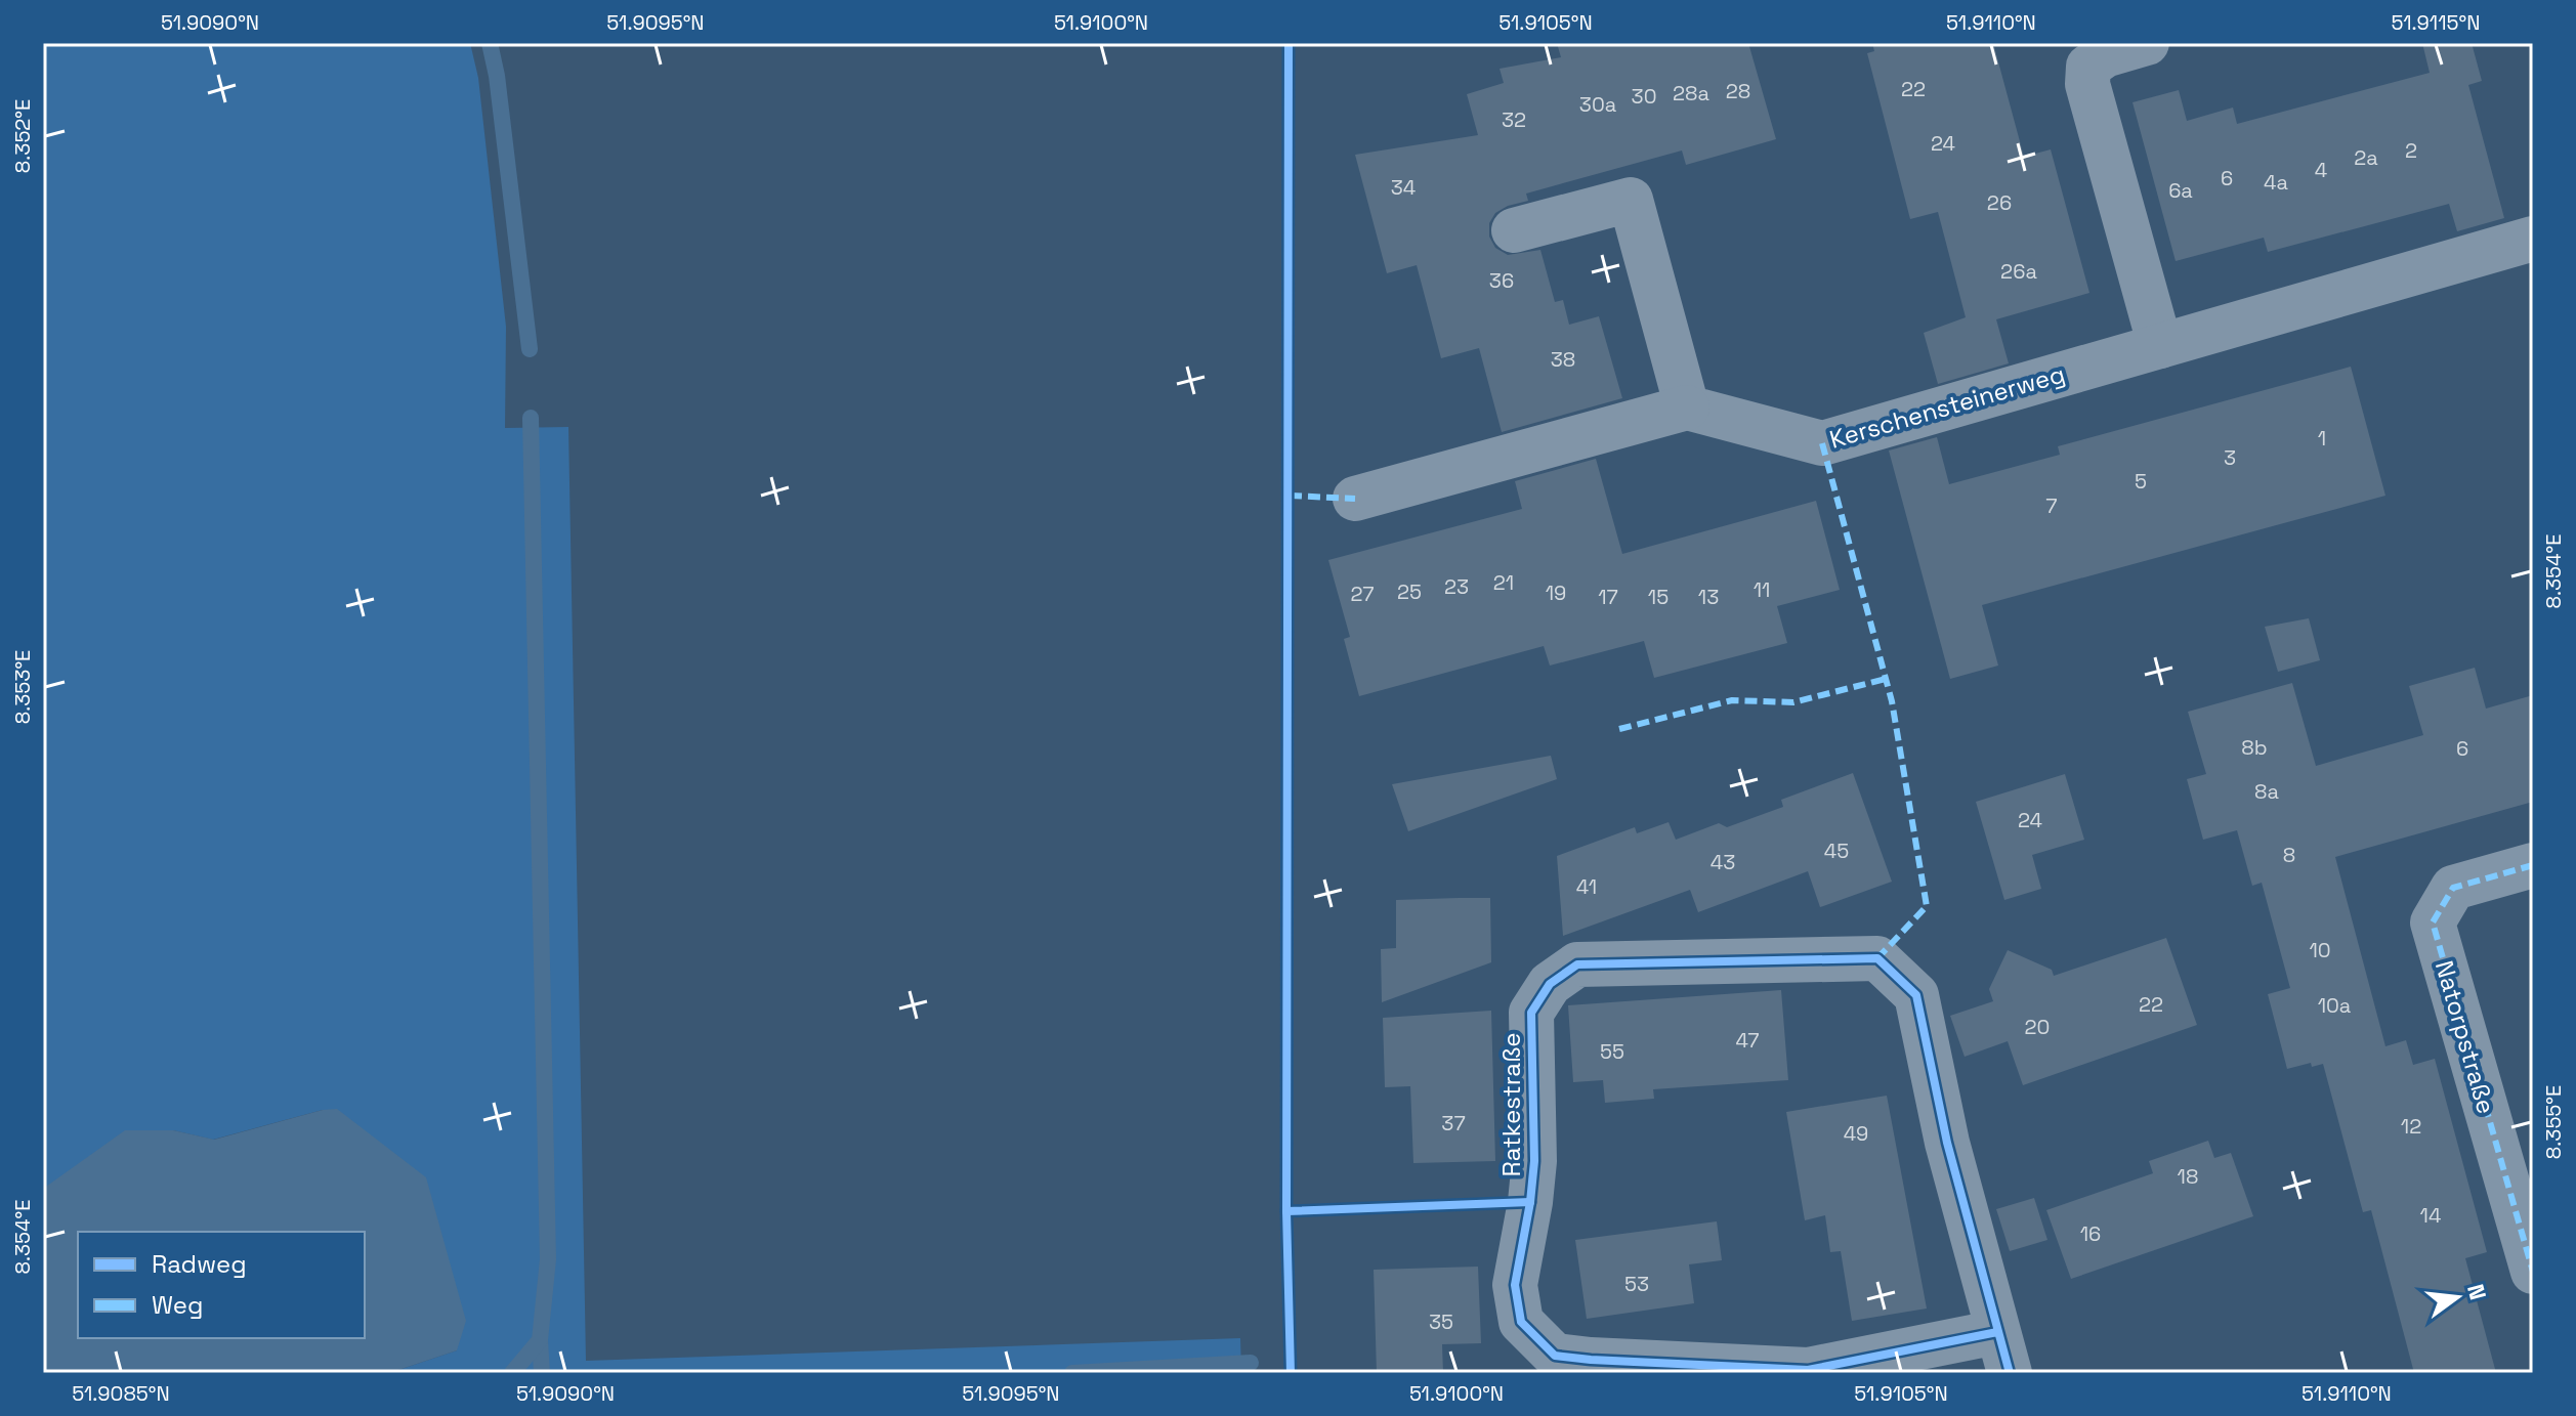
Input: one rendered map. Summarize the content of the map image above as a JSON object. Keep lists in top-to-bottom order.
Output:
{
  "streets": {
    "street": ["Kerschensteinerweg", "Natorpstraße", "Ratkestraße"]
  },
  "house_numbers": [
    "22",
    "28",
    "28a",
    "30",
    "30a",
    "32",
    "24",
    "2",
    "2a",
    "4",
    "6",
    "4a",
    "34",
    "6a",
    "26",
    "26a",
    "36",
    "38",
    "1",
    "3",
    "5",
    "7",
    "21",
    "23",
    "11",
    "25",
    "19",
    "27",
    "17",
    "15",
    "13",
    "8b",
    "6",
    "8a",
    "24",
    "45",
    "8",
    "43",
    "41",
    "10",
    "22",
    "10a",
    "20",
    "47",
    "55",
    "37",
    "12",
    "49",
    "18",
    "14",
    "16",
    "53",
    "35"
  ],
  "legend": ["Radweg", "Weg"],
  "north": "right",
  "coordinates": [
    "51.9090°N",
    "51.9095°N",
    "51.9100°N",
    "51.9105°N",
    "51.9110°N",
    "51.9115°N",
    "8.352°E",
    "8.354°E",
    "8.353°E",
    "8.355°E",
    "51.9085°N"
  ]
}
